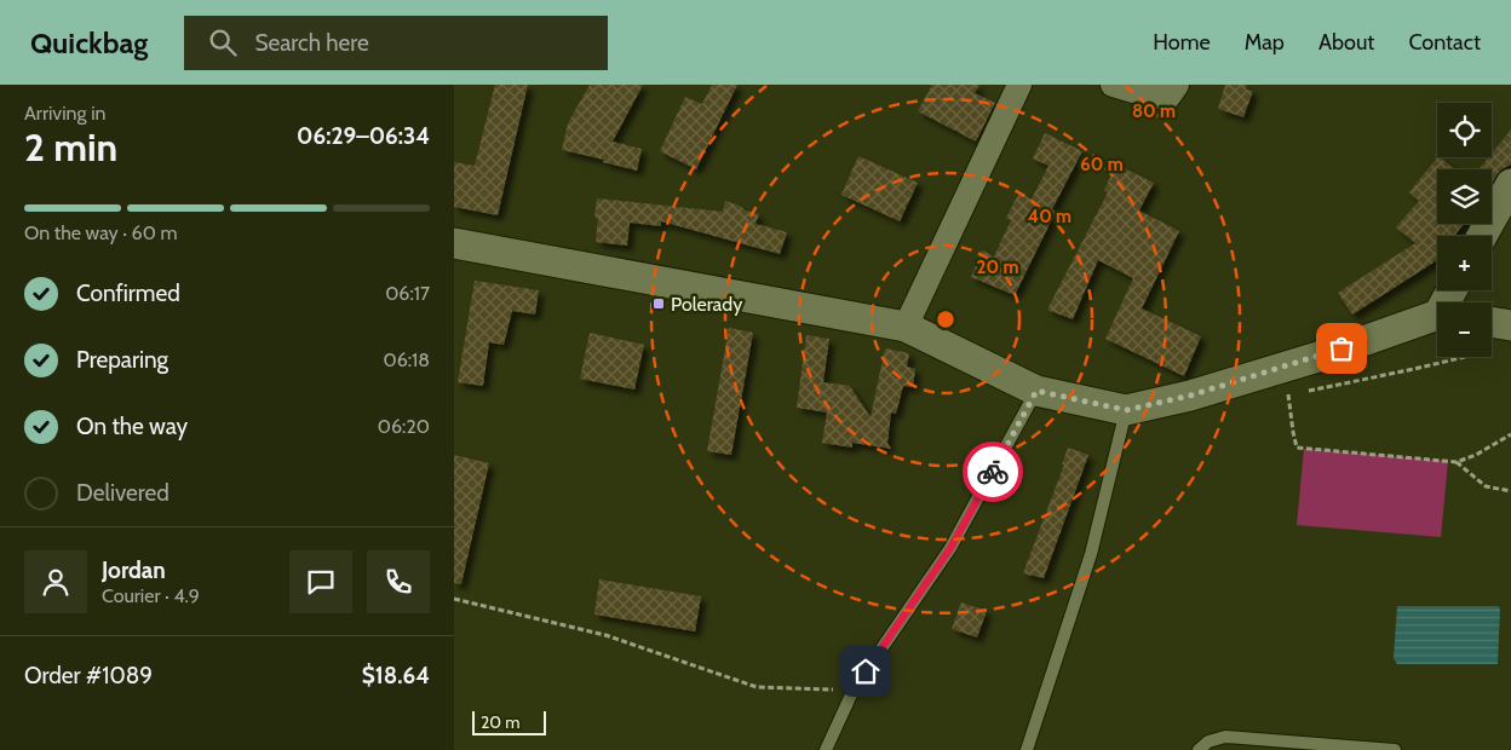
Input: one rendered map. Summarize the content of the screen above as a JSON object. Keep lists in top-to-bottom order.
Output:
{
  "places": {
    "transit": ["Polerady"]
  },
  "scale_bar": "20 m",
  "page": {
    "header": "Quickbag",
    "search": "Search here",
    "nav": [
      "Home",
      "Map",
      "About",
      "Contact"
    ],
    "heading": ["2 min", "Arriving in", "06:29–06:34"],
    "panel": [
      "Jordan",
      "Courier · 4.9",
      "Order #1089",
      "$18.64"
    ],
    "map_buttons": ["+", "−"],
    "bar": "On the way · 60 m",
    "list": [
      ["Confirmed", "06:17"],
      ["Preparing", "06:18"],
      ["On the way", "06:20"],
      "Delivered"
    ],
    "scale": "20 m"
  },
  "rings": [
    "80 m",
    "60 m",
    "40 m",
    "20 m"
  ]
}
